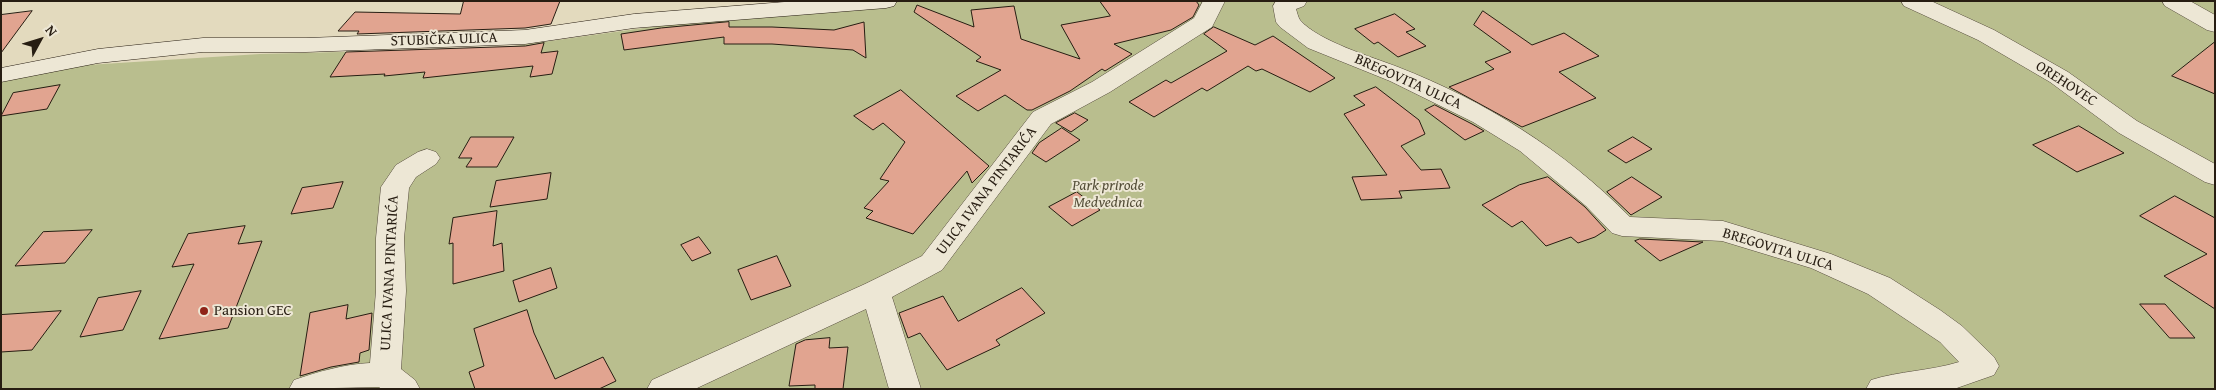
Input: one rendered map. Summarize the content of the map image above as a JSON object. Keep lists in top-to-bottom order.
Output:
{
  "streets": {
    "street": [
      "STUBIČKA ULICA",
      "BREGOVITA ULICA",
      "OREHOVEC",
      "ULICA IVANA PINTARIĆA"
    ]
  },
  "parks": ["Park prirode Medvednica"],
  "places": ["Pansion GEC"],
  "north": "top right"
}
